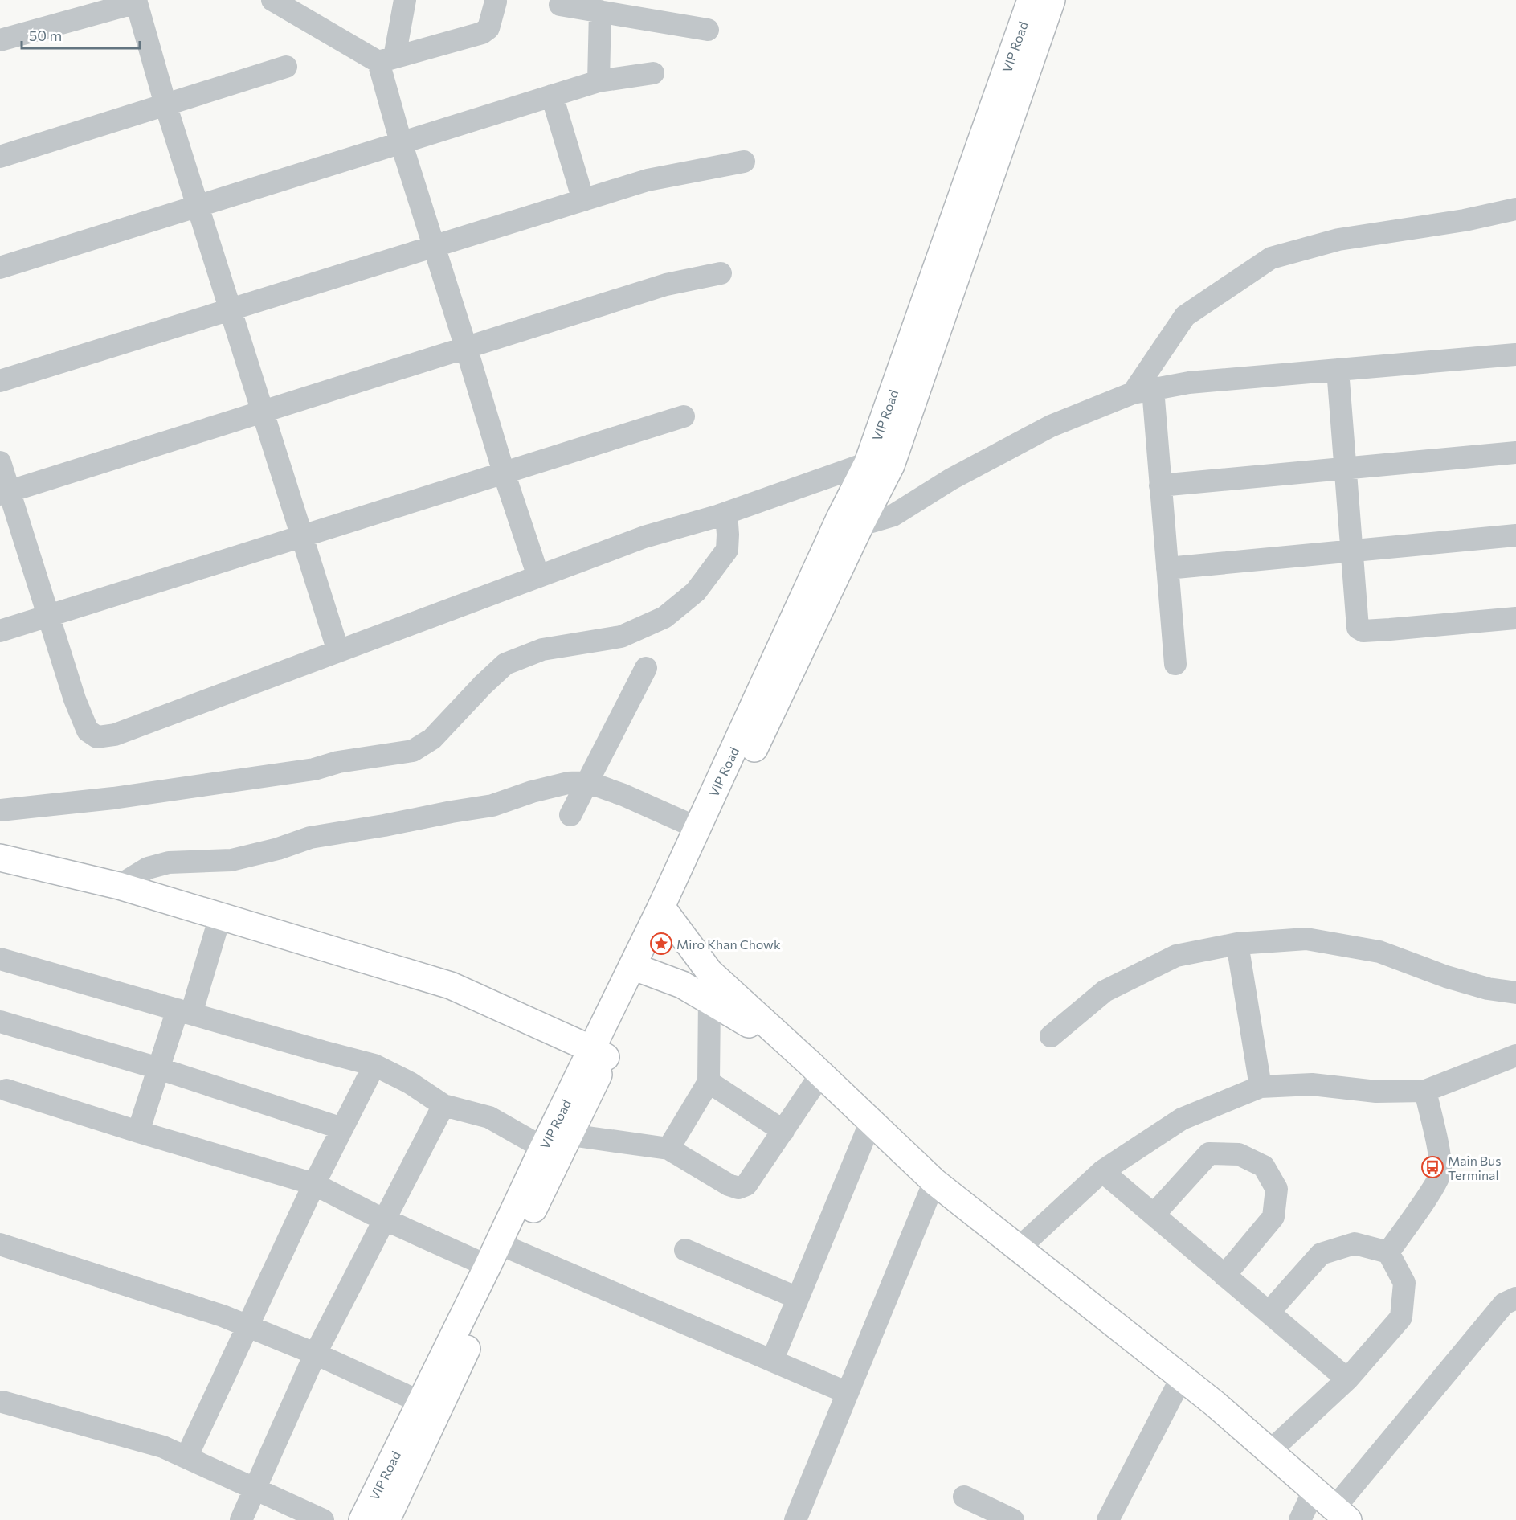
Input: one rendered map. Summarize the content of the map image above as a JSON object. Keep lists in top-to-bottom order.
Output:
{
  "streets": {
    "main road": ["VIP Road"]
  },
  "places": {
    "place": ["Miro Khan Chowk"],
    "bus stop": ["Main Bus Terminal"]
  },
  "scale_bar": "50 m"
}
